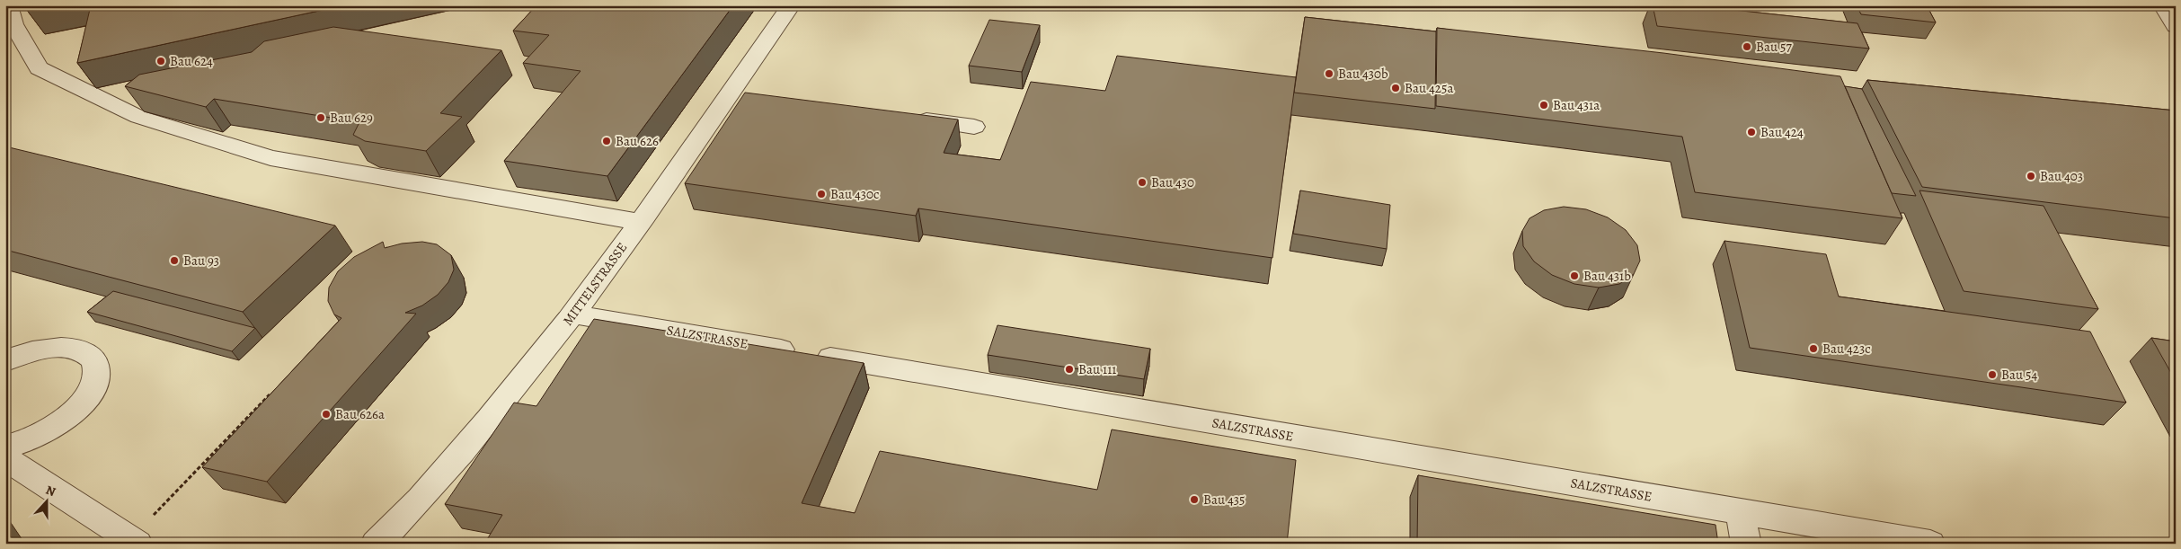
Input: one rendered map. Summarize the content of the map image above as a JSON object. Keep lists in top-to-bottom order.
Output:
{
  "streets": {
    "street": ["MITTELSTRASSE", "SALZSTRASSE"]
  },
  "crossings": [
    ["MITTELSTRASSE", "SALZSTRASSE"]
  ],
  "places": [
    "Bau 57",
    "Bau 624",
    "Bau 430b",
    "Bau 425a",
    "Bau 431a",
    "Bau 629",
    "Bau 424",
    "Bau 626",
    "Bau 403",
    "Bau 430",
    "Bau 430c",
    "Bau 93",
    "Bau 431b",
    "Bau 423c",
    "Bau 111",
    "Bau 54",
    "Bau 626a",
    "Bau 435"
  ],
  "north": "top"
}
